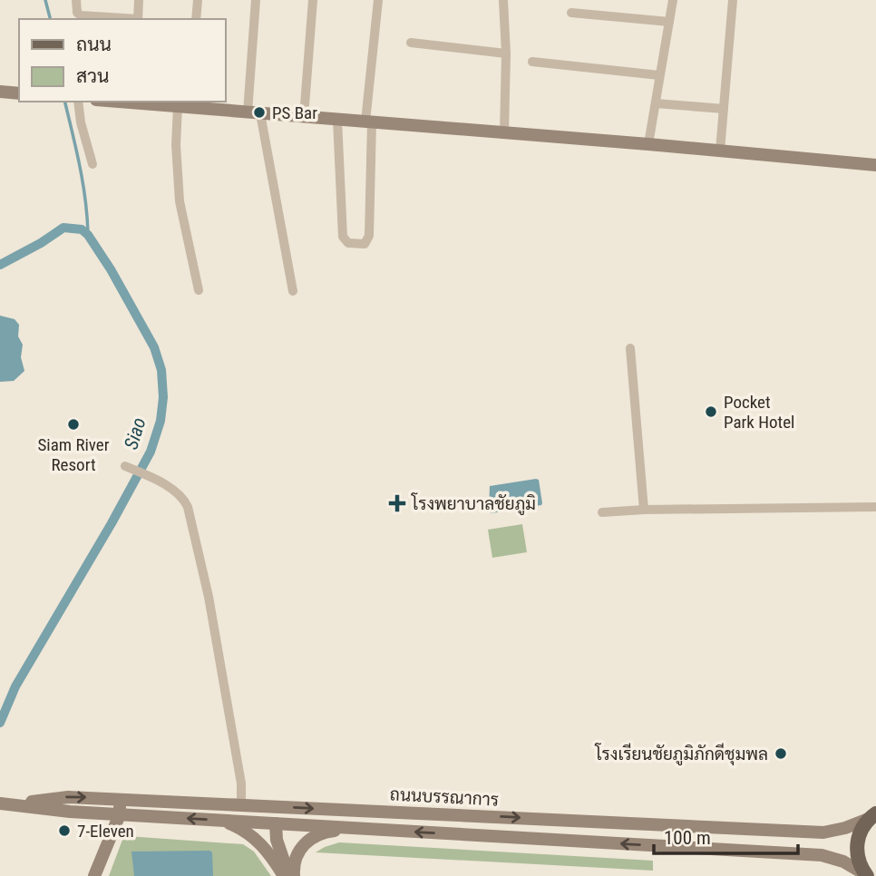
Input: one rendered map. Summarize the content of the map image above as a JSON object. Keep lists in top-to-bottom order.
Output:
{
  "streets": {
    "street": ["ถนนบรรณาการ"]
  },
  "water": ["Siao"],
  "places": {
    "other": [
      "PS Bar",
      "Pocket Park Hotel",
      "Siam River Resort",
      "โรงเรียนชัยภูมิภักดีชุมพล",
      "7-Eleven"
    ],
    "health": ["โรงพยาบาลชัยภูมิ"]
  },
  "legend": ["ถนน", "สวน"],
  "scale_bar": "100 m"
}
